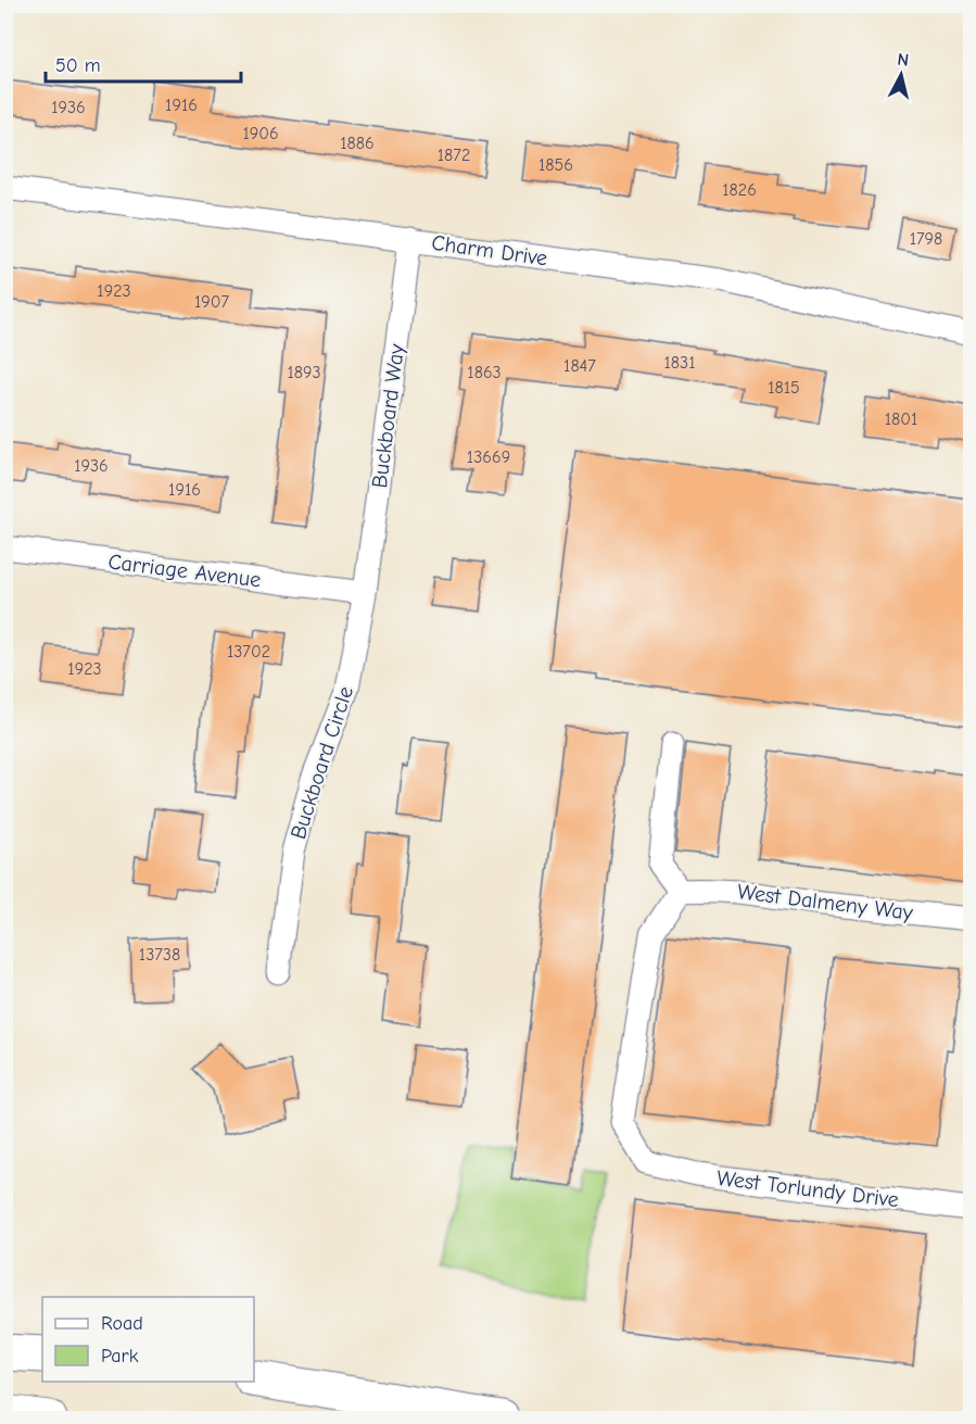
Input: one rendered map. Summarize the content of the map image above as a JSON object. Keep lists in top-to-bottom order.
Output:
{
  "streets": {
    "street": [
      "Charm Drive",
      "Buckboard Way",
      "Carriage Avenue",
      "Buckboard Circle",
      "West Dalmeny Way",
      "West Torlundy Drive"
    ]
  },
  "crossings": [
    ["Charm Drive", "Buckboard Way"],
    ["Buckboard Way", "Carriage Avenue"],
    ["Buckboard Way", "Buckboard Circle"],
    ["Carriage Avenue", "Buckboard Circle"],
    ["West Dalmeny Way", "West Torlundy Drive"]
  ],
  "house_numbers": [
    "1916",
    "1936",
    "1906",
    "1886",
    "1872",
    "1856",
    "1826",
    "1798",
    "1923",
    "1907",
    "1831",
    "1847",
    "1893",
    "1863",
    "1815",
    "1801",
    "13669",
    "1936",
    "1916",
    "13702",
    "1923",
    "13738"
  ],
  "legend": ["Road", "Park"],
  "scale_bar": "50 m",
  "north": "top"
}
